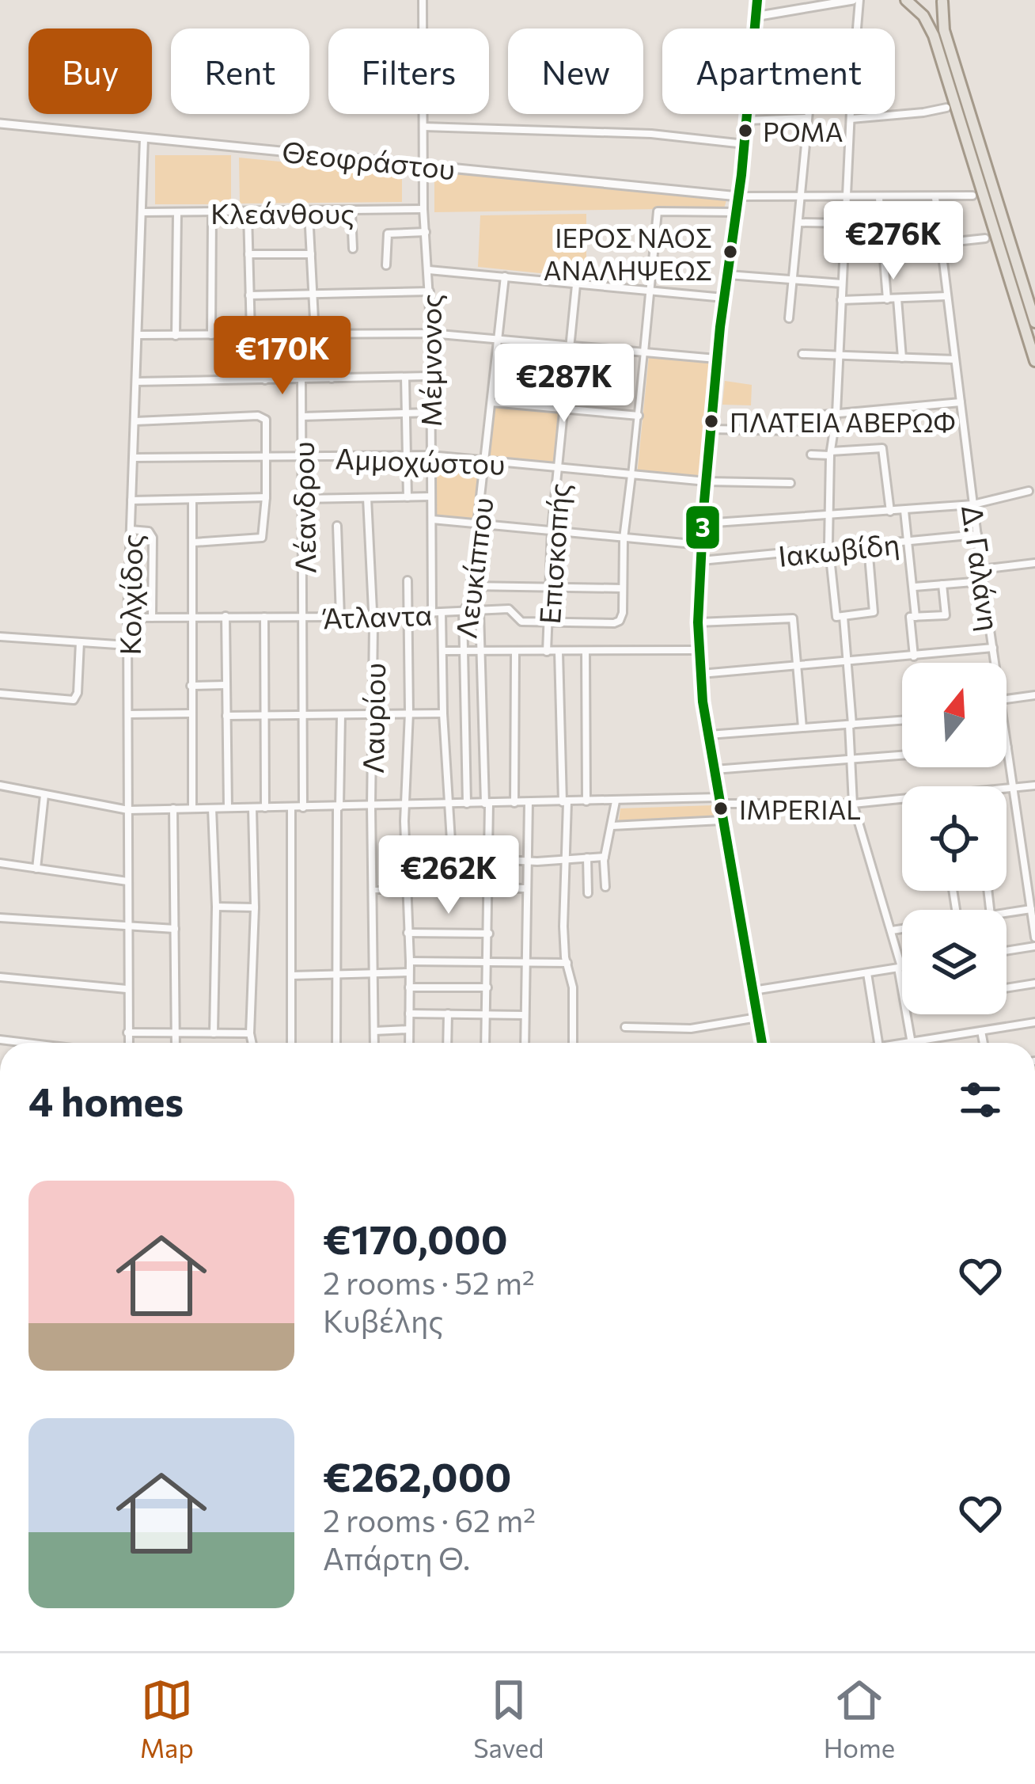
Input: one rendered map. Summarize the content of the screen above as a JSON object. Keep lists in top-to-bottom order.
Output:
{
  "streets": {
    "street": [
      "Θεοφράστου",
      "Κλεάνθους",
      "Μέμνονος",
      "Αμμοχώστου",
      "Λέανδρου",
      "Ιακωβίδη",
      "Επισκοπής",
      "Λευκίππου",
      "Δ. Γαλάνη",
      "Κολχίδος",
      "Άτλαντα",
      "Λαυρίου"
    ]
  },
  "crossings": [
    ["Θεοφράστου", "Μέμνονος"],
    ["Θεοφράστου", "Κολχίδος"],
    ["Κλεάνθους", "Μέμνονος"],
    ["Κλεάνθους", "Κολχίδος"],
    ["Μέμνονος", "Αμμοχώστου"],
    ["Μέμνονος", "Άτλαντα"],
    ["Αμμοχώστου", "Λέανδρου"],
    ["Αμμοχώστου", "Επισκοπής"],
    ["Αμμοχώστου", "Λευκίππου"],
    ["Αμμοχώστου", "Κολχίδος"],
    ["Λέανδρου", "Άτλαντα"],
    ["Ιακωβίδη", "Δ. Γαλάνη"],
    ["Επισκοπής", "Άτλαντα"],
    ["Λευκίππου", "Άτλαντα"],
    ["Κολχίδος", "Άτλαντα"],
    ["Άτλαντα", "Λαυρίου"]
  ],
  "places": [
    "ΡΟΜΑ",
    "ΙΕΡΟΣ ΝΑΟΣ ΑΝΑΛΗΨΕΩΣ",
    "ΠΛΑΤΕΙΑ ΑΒΕΡΩΦ",
    "IMPERIAL"
  ],
  "lines": ["transit line 3"],
  "north": "top",
  "page": {
    "chip": [
      "Buy",
      "Rent",
      "Filters",
      "New",
      "Apartment"
    ],
    "price": [
      "€276K",
      "€170K",
      "€287K",
      "€262K"
    ],
    "heading": "4 homes",
    "list": [
      {
        "name": "€170,000",
        "note": "2 rooms · 52 m² · Κυβέλης"
      },
      {
        "name": "€262,000",
        "note": "2 rooms · 62 m² · Απάρτη Θ."
      }
    ],
    "tabs": ["Map", "Saved", "Home"]
  }
}
